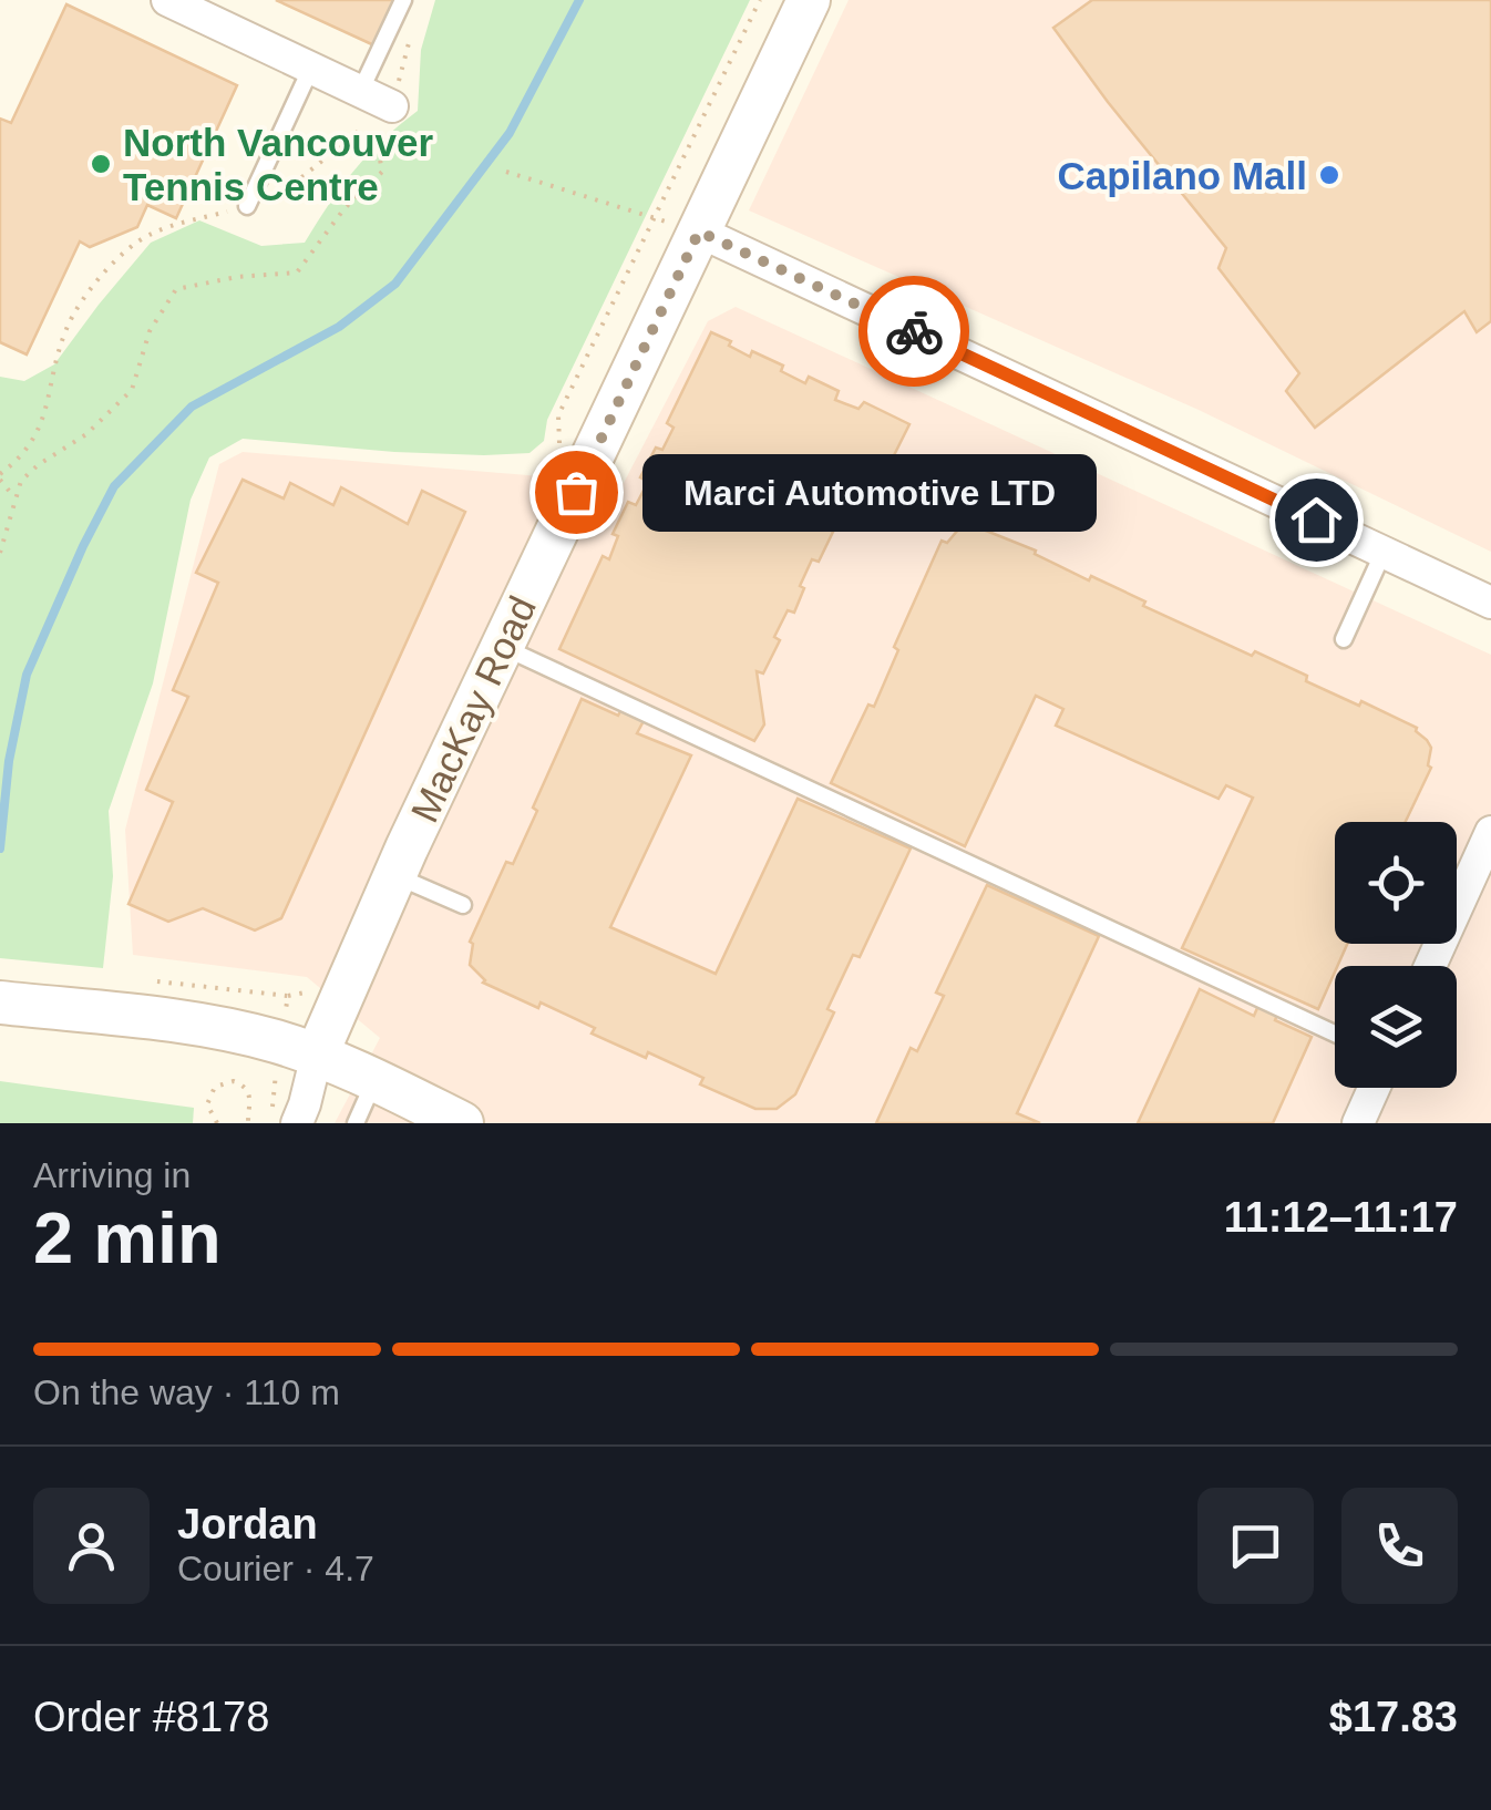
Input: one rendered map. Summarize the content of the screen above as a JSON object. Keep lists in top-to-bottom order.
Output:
{
  "streets": {
    "street": ["MacKay Road"]
  },
  "places": ["North Vancouver Tennis Centre", "Capilano Mall", "Marci Automotive LTD"],
  "page": {
    "bubble": "Marci Automotive LTD",
    "heading": ["2 min", "Arriving in", "11:12–11:17"],
    "panel": [
      "Jordan",
      "Courier · 4.7",
      "Order #8178",
      "$17.83"
    ],
    "bar": "On the way · 110 m"
  }
}
